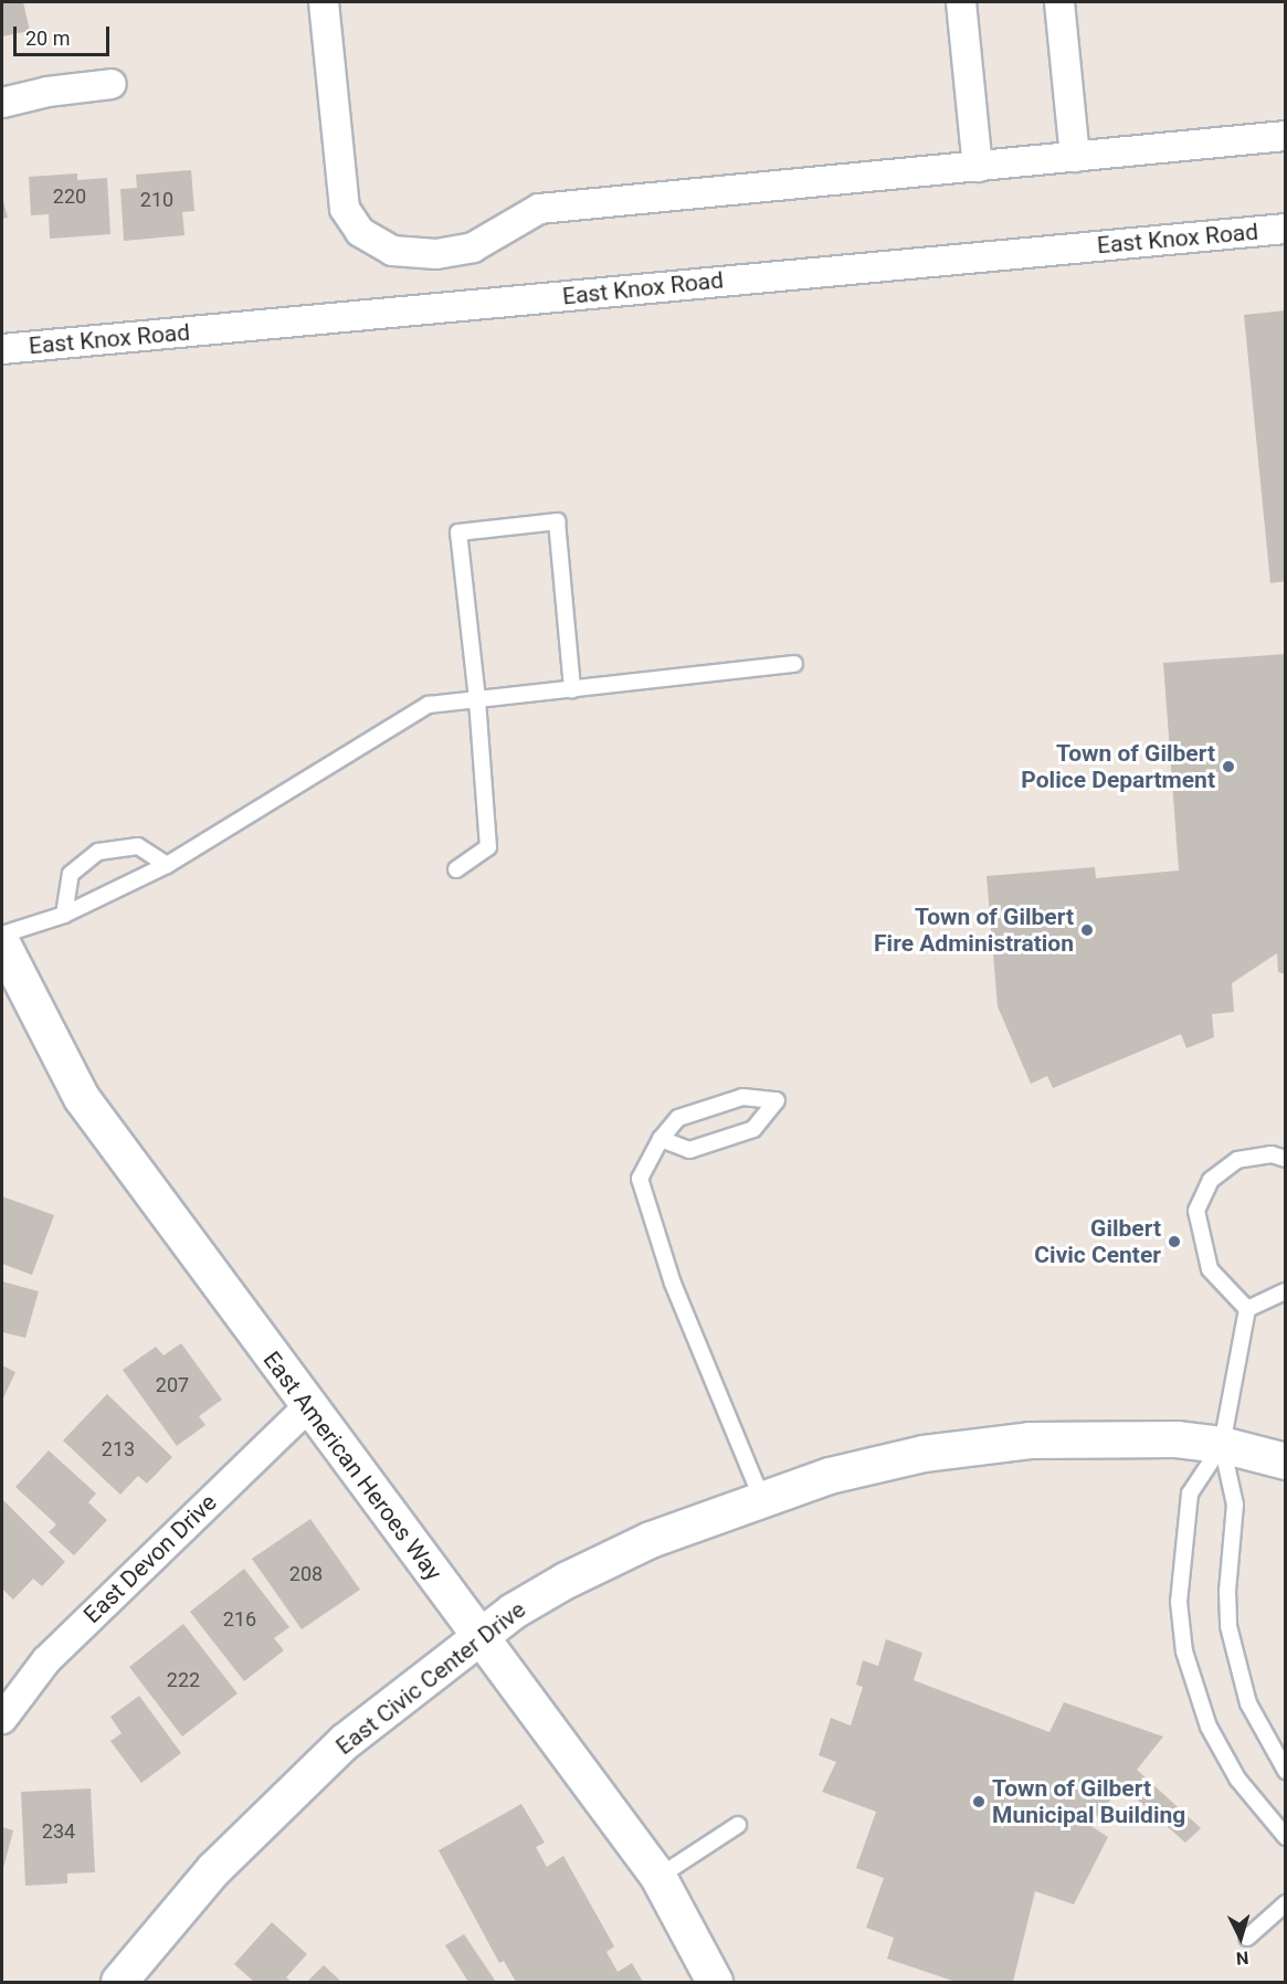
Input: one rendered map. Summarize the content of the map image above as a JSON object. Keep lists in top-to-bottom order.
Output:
{
  "streets": {
    "street": [
      "East Knox Road",
      "East American Heroes Way",
      "East Devon Drive",
      "East Civic Center Drive"
    ]
  },
  "crossings": [
    ["East American Heroes Way", "East Devon Drive"],
    ["East American Heroes Way", "East Civic Center Drive"]
  ],
  "places": [
    "Town of Gilbert Police Department",
    "Town of Gilbert Fire Administration",
    "Gilbert Civic Center",
    "Town of Gilbert Municipal Building"
  ],
  "house_numbers": [
    "220",
    "210",
    "207",
    "213",
    "208",
    "216",
    "222",
    "234"
  ],
  "scale_bar": "20 m",
  "north": "bottom"
}
